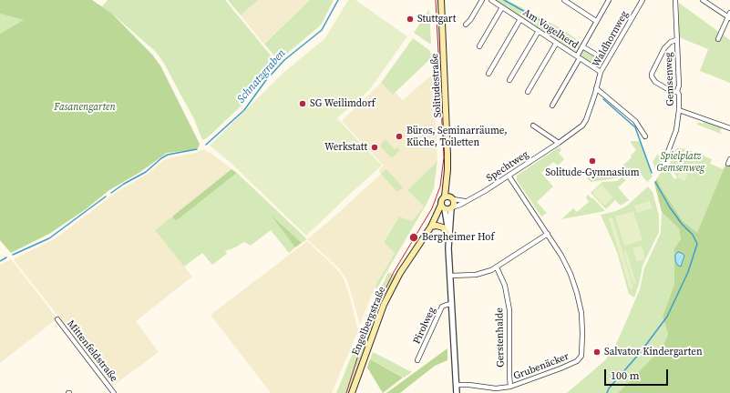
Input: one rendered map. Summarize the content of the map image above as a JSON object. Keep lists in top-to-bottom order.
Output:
{
  "streets": {
    "main road": ["Solitudestraße", "Engelbergstraße"],
    "street": [
      "Am Vogelherd",
      "Waldhornweg",
      "Gemsenweg",
      "Spechtweg",
      "Pirolweg",
      "Gerstenhalde",
      "Mittenfeldstraße",
      "Grubenäcker"
    ]
  },
  "crossings": [
    ["Am Vogelherd", "Waldhornweg"],
    ["Waldhornweg", "Spechtweg"],
    ["Solitudestraße", "Spechtweg"],
    ["Solitudestraße", "Engelbergstraße"],
    ["Spechtweg", "Engelbergstraße"],
    ["Spechtweg", "Grubenäcker"],
    ["Gerstenhalde", "Grubenäcker"]
  ],
  "water": ["Schnatzgraben"],
  "parks": ["Fasanengarten", "Spielplatz Gemsenweg"],
  "places": [
    "Stuttgart",
    "SG Weilimdorf",
    "Büros, Seminarräume, Küche, Toiletten",
    "Werkstatt",
    "Solitude-Gymnasium",
    "Bergheimer Hof",
    "Salvator Kindergarten"
  ],
  "scale_bar": "100 m"
}
